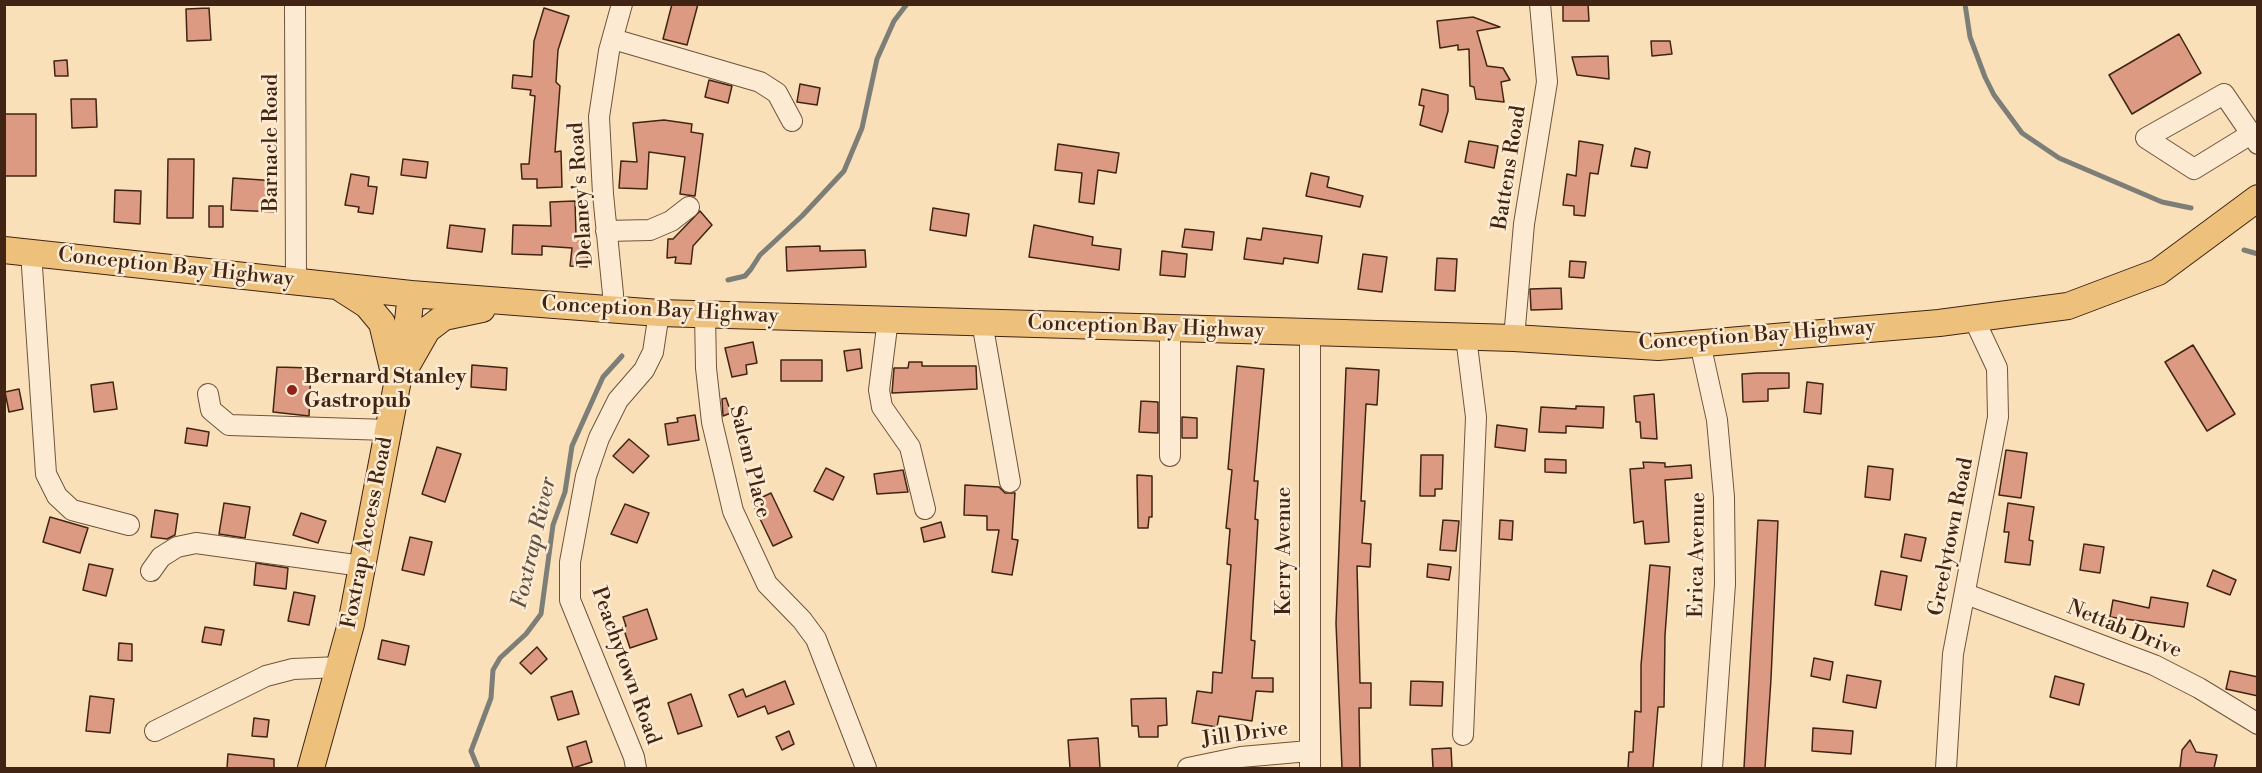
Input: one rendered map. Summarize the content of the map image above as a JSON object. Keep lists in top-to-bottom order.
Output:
{
  "streets": {
    "main road": ["Conception Bay Highway", "Foxtrap Access Road"],
    "street": [
      "Barnacle Road",
      "Battens Road",
      "Delaney's Road",
      "Salem Place",
      "Greelytown Road",
      "Kerry Avenue",
      "Erica Avenue",
      "Nettab Drive",
      "Peachytown Road",
      "Jill Drive"
    ]
  },
  "crossings": [
    ["Barnacle Road", "Conception Bay Highway"],
    ["Battens Road", "Conception Bay Highway"],
    ["Delaney's Road", "Conception Bay Highway"],
    ["Conception Bay Highway", "Salem Place"],
    ["Conception Bay Highway", "Foxtrap Access Road"],
    ["Conception Bay Highway", "Greelytown Road"],
    ["Conception Bay Highway", "Kerry Avenue"],
    ["Conception Bay Highway", "Erica Avenue"],
    ["Conception Bay Highway", "Peachytown Road"],
    ["Greelytown Road", "Nettab Drive"],
    ["Kerry Avenue", "Jill Drive"]
  ],
  "water": ["Foxtrap River"],
  "places": ["Bernard Stanley Gastropub"]
}
